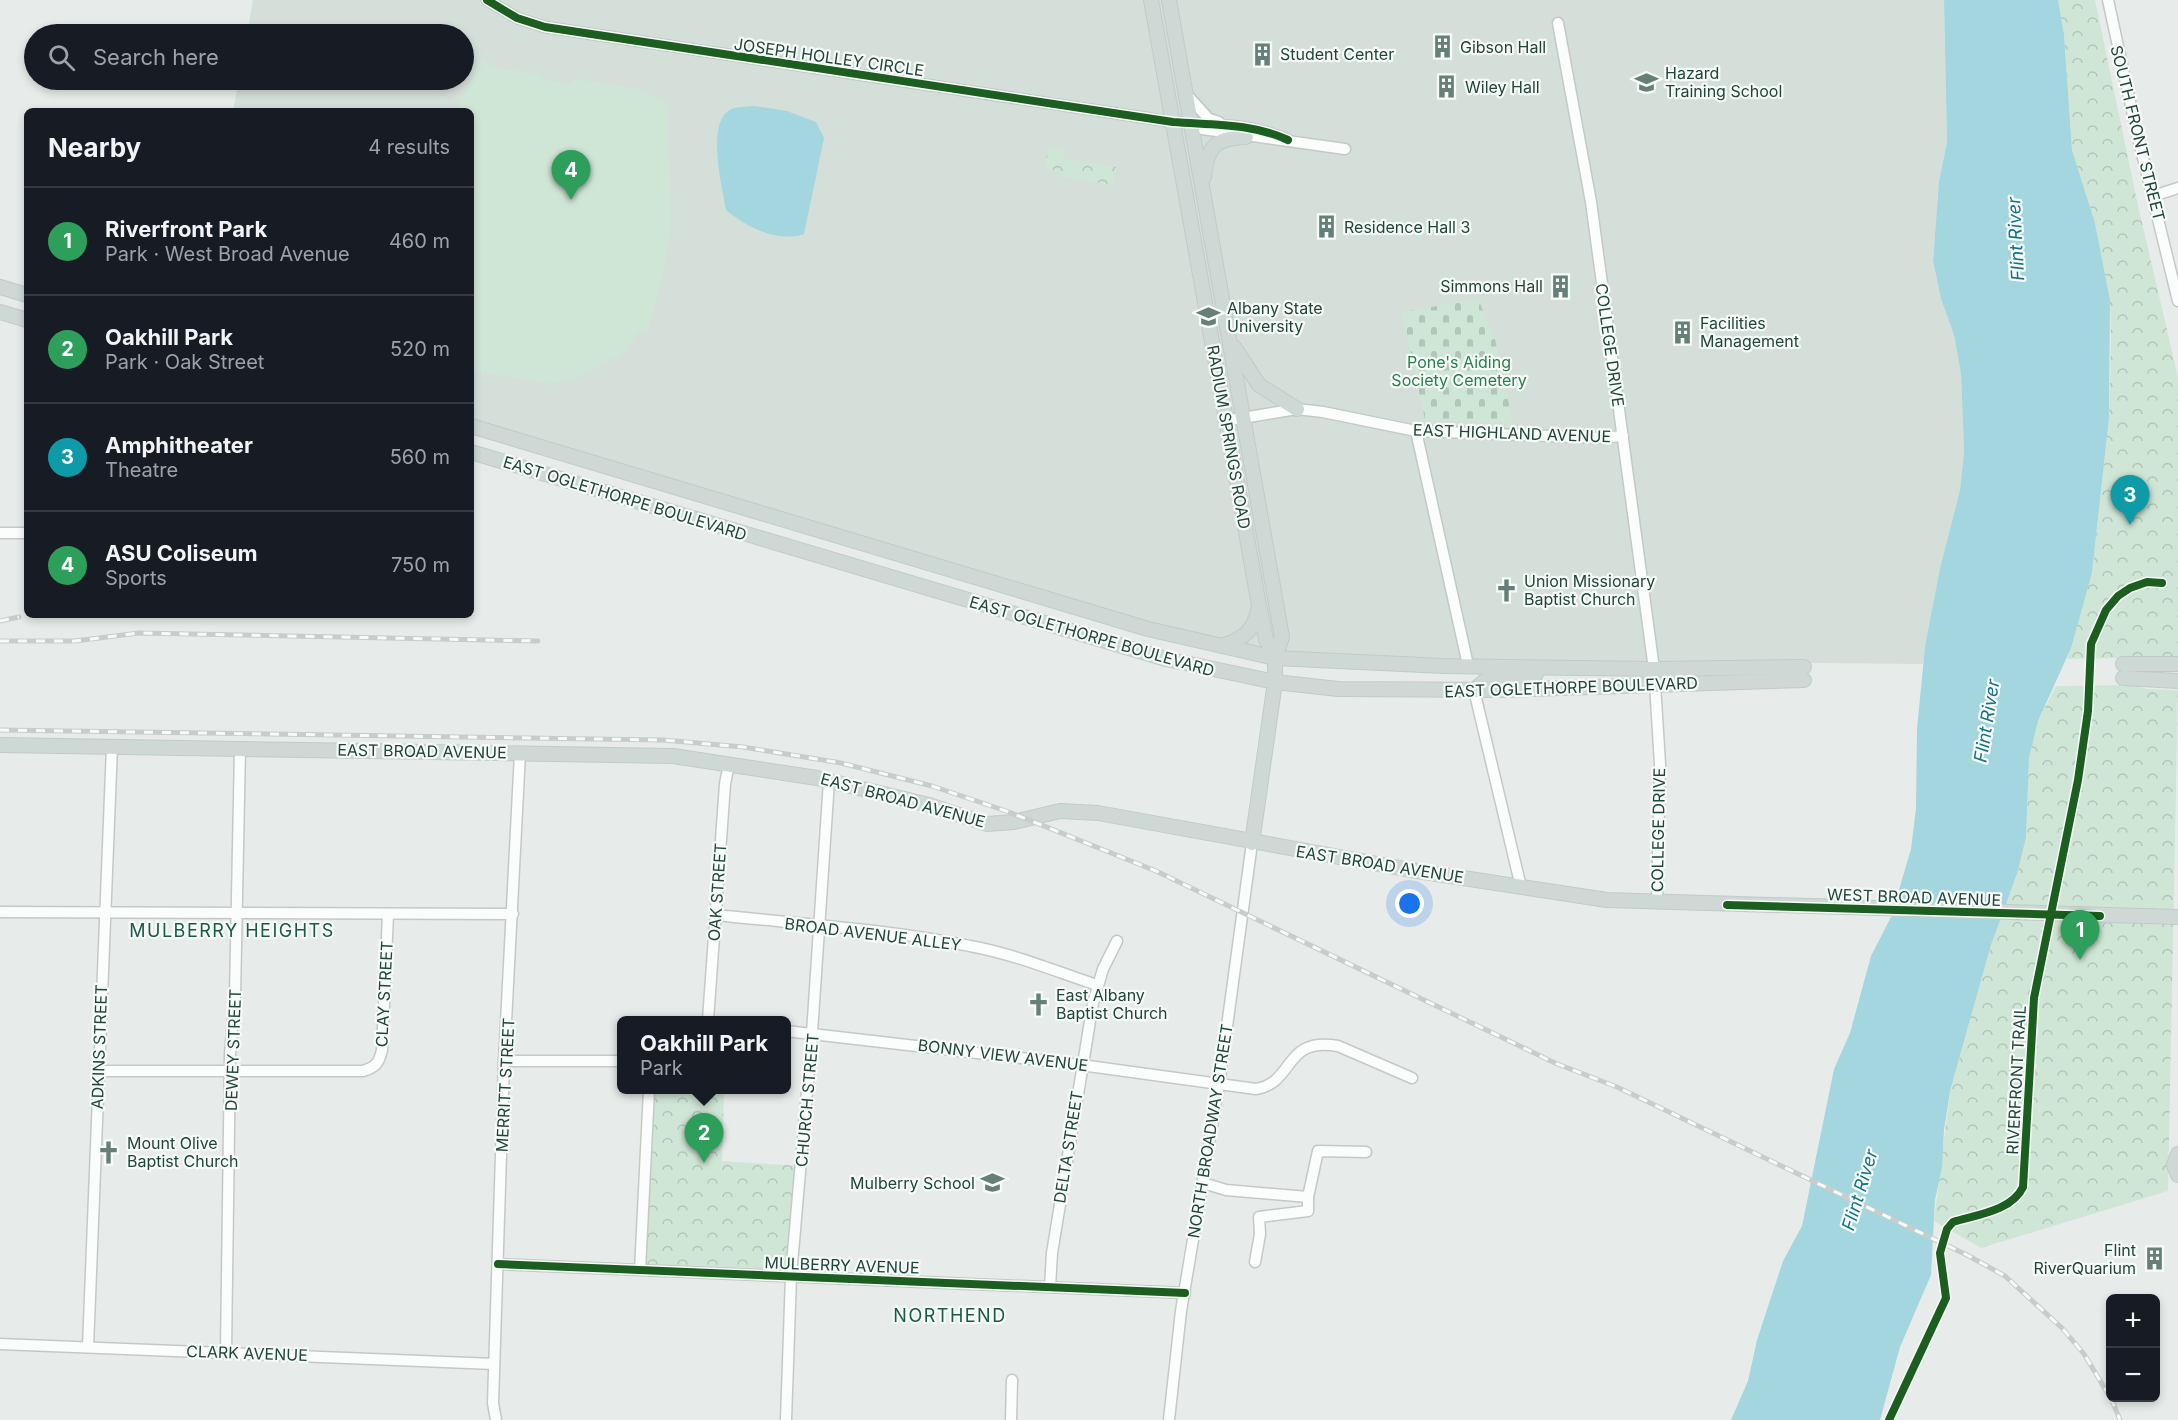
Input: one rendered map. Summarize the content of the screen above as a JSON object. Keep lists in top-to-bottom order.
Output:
{
  "streets": {
    "main road": [
      "RADIUM SPRINGS ROAD",
      "EAST OGLETHORPE BOULEVARD",
      "EAST BROAD AVENUE",
      "WEST BROAD AVENUE"
    ],
    "street": [
      "JOSEPH HOLLEY CIRCLE",
      "SOUTH FRONT STREET",
      "COLLEGE DRIVE",
      "EAST HIGHLAND AVENUE",
      "OAK STREET",
      "BROAD AVENUE ALLEY",
      "CLAY STREET",
      "ADKINS STREET",
      "DEWEY STREET",
      "BONNY VIEW AVENUE",
      "MERRITT STREET",
      "CHURCH STREET",
      "NORTH BROADWAY STREET",
      "DELTA STREET",
      "MULBERRY AVENUE",
      "CLARK AVENUE"
    ],
    "cycle path": ["RIVERFRONT TRAIL"]
  },
  "crossings": [
    ["JOSEPH HOLLEY CIRCLE", "RADIUM SPRINGS ROAD"],
    ["COLLEGE DRIVE", "EAST HIGHLAND AVENUE"],
    ["COLLEGE DRIVE", "EAST OGLETHORPE BOULEVARD"],
    ["COLLEGE DRIVE", "EAST BROAD AVENUE"],
    ["EAST HIGHLAND AVENUE", "RADIUM SPRINGS ROAD"],
    ["RADIUM SPRINGS ROAD", "EAST OGLETHORPE BOULEVARD"],
    ["RADIUM SPRINGS ROAD", "EAST BROAD AVENUE"],
    ["RADIUM SPRINGS ROAD", "NORTH BROADWAY STREET"],
    ["EAST BROAD AVENUE", "OAK STREET"],
    ["EAST BROAD AVENUE", "WEST BROAD AVENUE"],
    ["EAST BROAD AVENUE", "ADKINS STREET"],
    ["EAST BROAD AVENUE", "DEWEY STREET"],
    ["EAST BROAD AVENUE", "MERRITT STREET"],
    ["EAST BROAD AVENUE", "CHURCH STREET"],
    ["EAST BROAD AVENUE", "NORTH BROADWAY STREET"],
    ["OAK STREET", "BROAD AVENUE ALLEY"],
    ["BROAD AVENUE ALLEY", "CHURCH STREET"],
    ["BROAD AVENUE ALLEY", "DELTA STREET"],
    ["CLAY STREET", "DEWEY STREET"],
    ["ADKINS STREET", "CLARK AVENUE"],
    ["DEWEY STREET", "CLARK AVENUE"],
    ["BONNY VIEW AVENUE", "CHURCH STREET"],
    ["BONNY VIEW AVENUE", "NORTH BROADWAY STREET"],
    ["BONNY VIEW AVENUE", "DELTA STREET"],
    ["MERRITT STREET", "MULBERRY AVENUE"],
    ["MERRITT STREET", "CLARK AVENUE"],
    ["CHURCH STREET", "MULBERRY AVENUE"],
    ["NORTH BROADWAY STREET", "MULBERRY AVENUE"],
    ["DELTA STREET", "MULBERRY AVENUE"]
  ],
  "districts": ["MULBERRY HEIGHTS", "NORTHEND"],
  "water": ["Flint River"],
  "parks": ["Pone's Aiding Society Cemetery"],
  "places": {
    "building": [
      "Gibson Hall",
      "Student Center",
      "Wiley Hall",
      "Residence Hall 3",
      "Simmons Hall",
      "Facilities Management",
      "Flint RiverQuarium"
    ],
    "school or university": ["Hazard Training School", "Albany State University", "Mulberry School"],
    "church": ["Union Missionary Baptist Church", "East Albany Baptist Church", "Mount Olive Baptist Church"]
  },
  "page": {
    "search": "Search here",
    "heading": ["Nearby", "4 results"],
    "pins": [
      "4",
      "3",
      "1",
      "2"
    ],
    "list": [
      {
        "mark": "1",
        "name": "Riverfront Park",
        "note": "Park · West Broad Avenue",
        "value": "460 m"
      },
      {
        "mark": "2",
        "name": "Oakhill Park",
        "note": "Park · Oak Street",
        "value": "520 m"
      },
      {
        "mark": "3",
        "name": "Amphitheater",
        "note": "Theatre",
        "value": "560 m"
      },
      {
        "mark": "4",
        "name": "ASU Coliseum",
        "note": "Sports",
        "value": "750 m"
      }
    ],
    "popup": ["Oakhill Park", "Park"],
    "map_buttons": ["+", "−"]
  }
}
